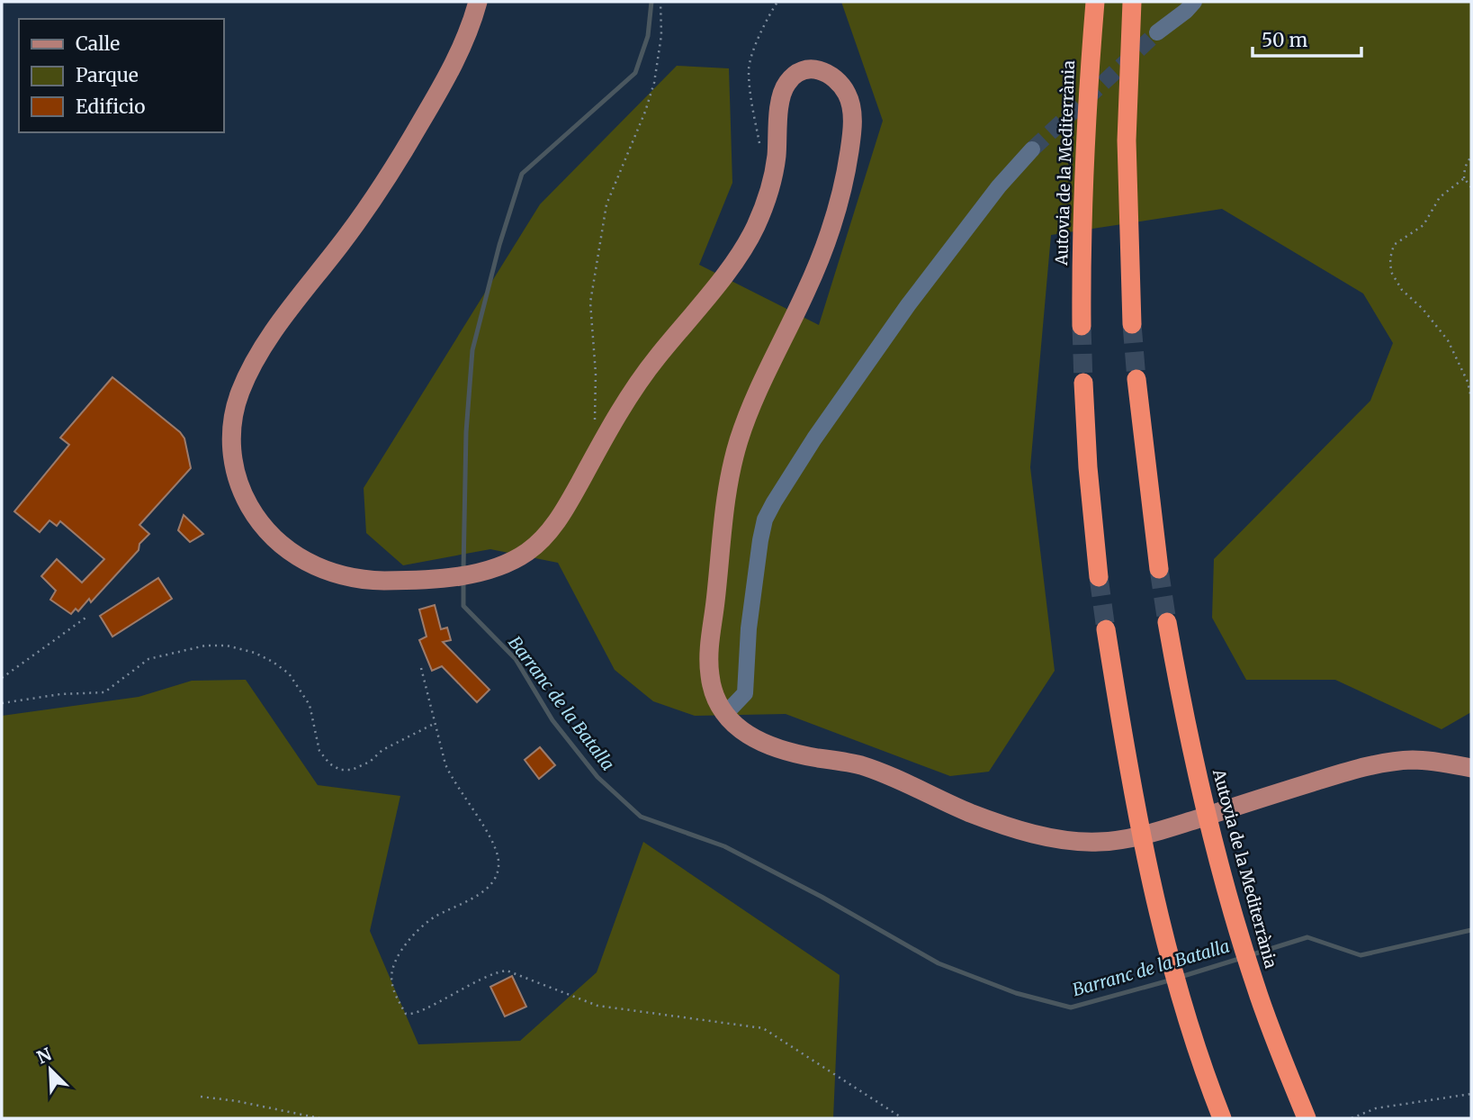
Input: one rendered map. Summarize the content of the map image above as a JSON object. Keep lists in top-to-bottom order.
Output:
{
  "streets": {
    "highway": ["Autovia de la Mediterrània"]
  },
  "water": ["Barranc de la Batalla"],
  "legend": ["Calle", "Parque", "Edificio"],
  "scale_bar": "50 m",
  "north": "top left"
}
